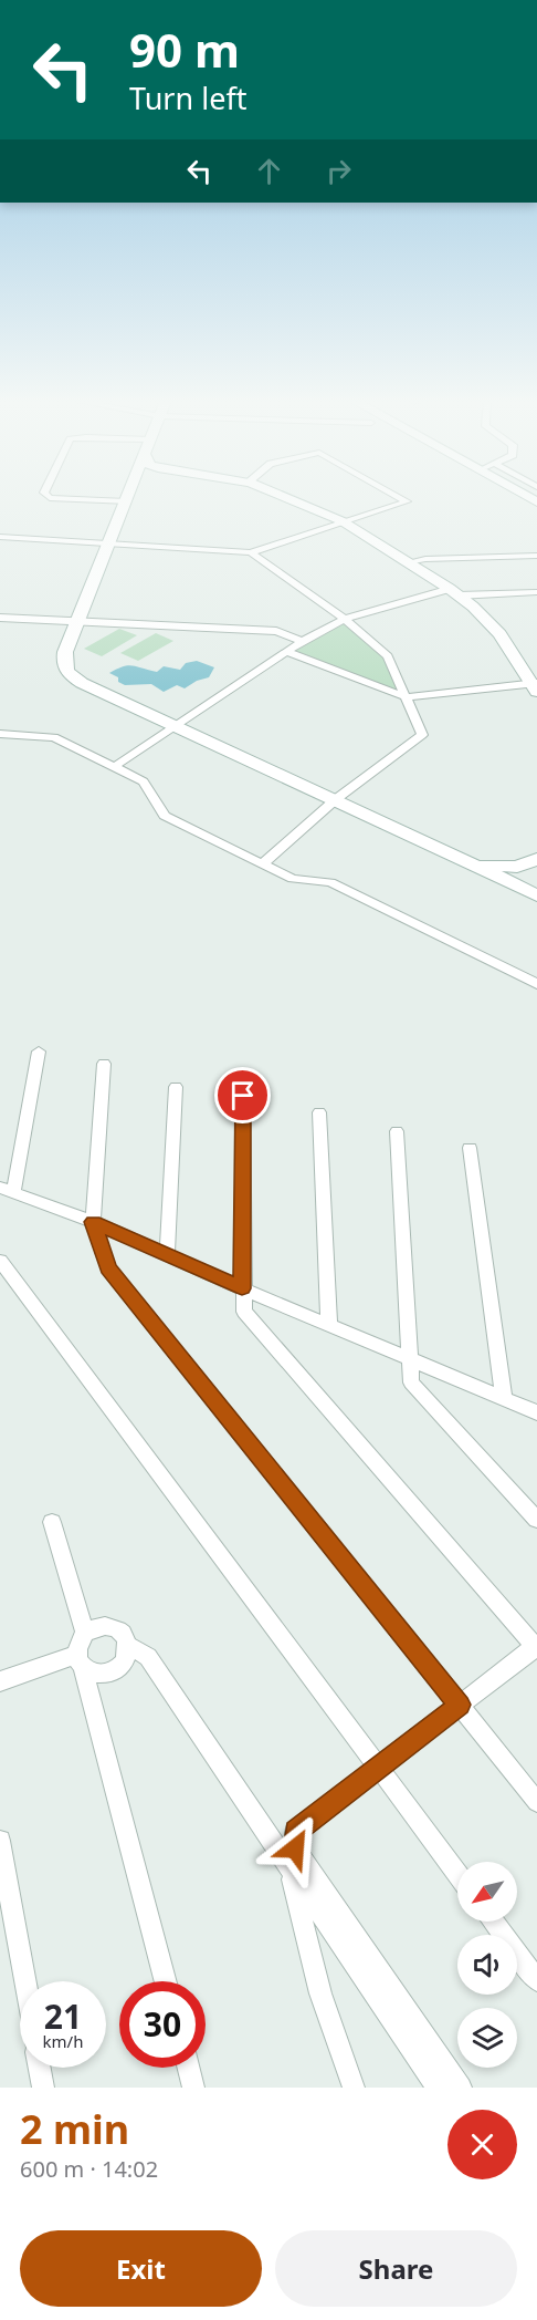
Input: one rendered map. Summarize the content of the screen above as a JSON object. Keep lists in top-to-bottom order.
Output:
{
  "north": "bottom left",
  "page": {
    "turn": ["90 m", "Turn left"],
    "speed": "21 km/h",
    "limit": "30",
    "heading": ["2 min", "600 m · 14:02"],
    "buttons": ["Exit", "Share"]
  }
}
